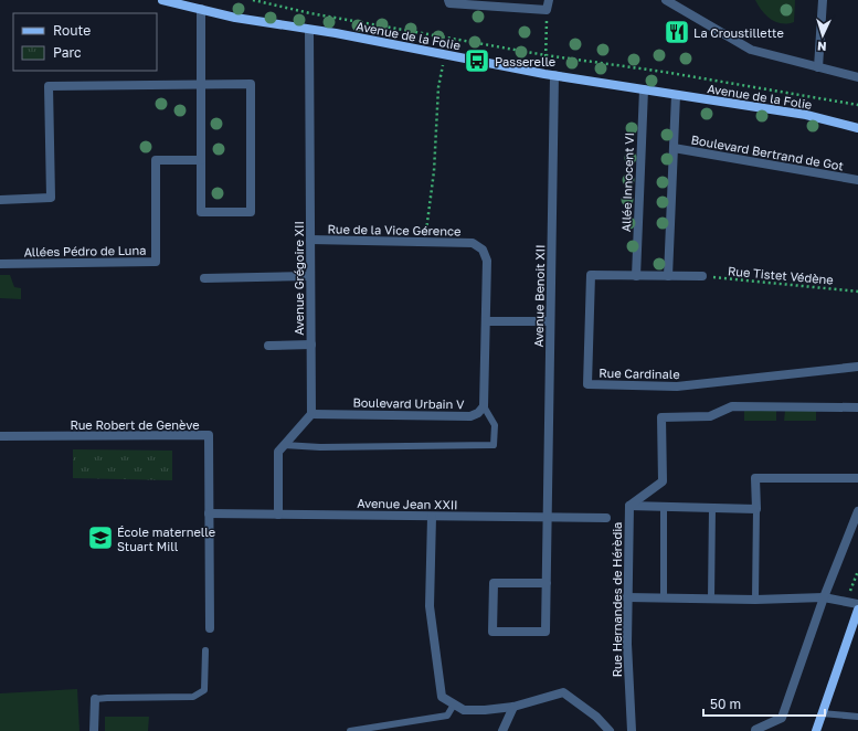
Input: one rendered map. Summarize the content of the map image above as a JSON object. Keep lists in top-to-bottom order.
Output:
{
  "streets": {
    "main road": ["Avenue de la Folie"],
    "street": [
      "Boulevard Bertrand de Got",
      "Allée Innocent VI",
      "Rue de la Vice Gérence",
      "Allées Pédro de Luna",
      "Avenue Grégoire XII",
      "Avenue Benoit XII",
      "Rue Cardinale",
      "Boulevard Urbain V",
      "Rue Robert de Genève",
      "Avenue Jean XXII",
      "Rue Hernandes de Hérèdia"
    ],
    "path": ["Rue Tistet Védène"]
  },
  "crossings": [
    ["Avenue de la Folie", "Allée Innocent VI"],
    ["Avenue de la Folie", "Avenue Grégoire XII"],
    ["Avenue de la Folie", "Avenue Benoit XII"],
    ["Allée Innocent VI", "Rue Cardinale"],
    ["Rue de la Vice Gérence", "Avenue Grégoire XII"],
    ["Rue Tistet Védène", "Rue Cardinale"],
    ["Avenue Grégoire XII", "Boulevard Urbain V"],
    ["Avenue Benoit XII", "Avenue Jean XXII"],
    ["Rue Robert de Genève", "Avenue Jean XXII"]
  ],
  "places": {
    "restaurant": ["La Croustillette"],
    "bus stop": ["Passerelle"],
    "school or university": ["École maternelle Stuart Mill"]
  },
  "legend": ["Route", "Parc"],
  "scale_bar": "50 m",
  "north": "bottom"
}
